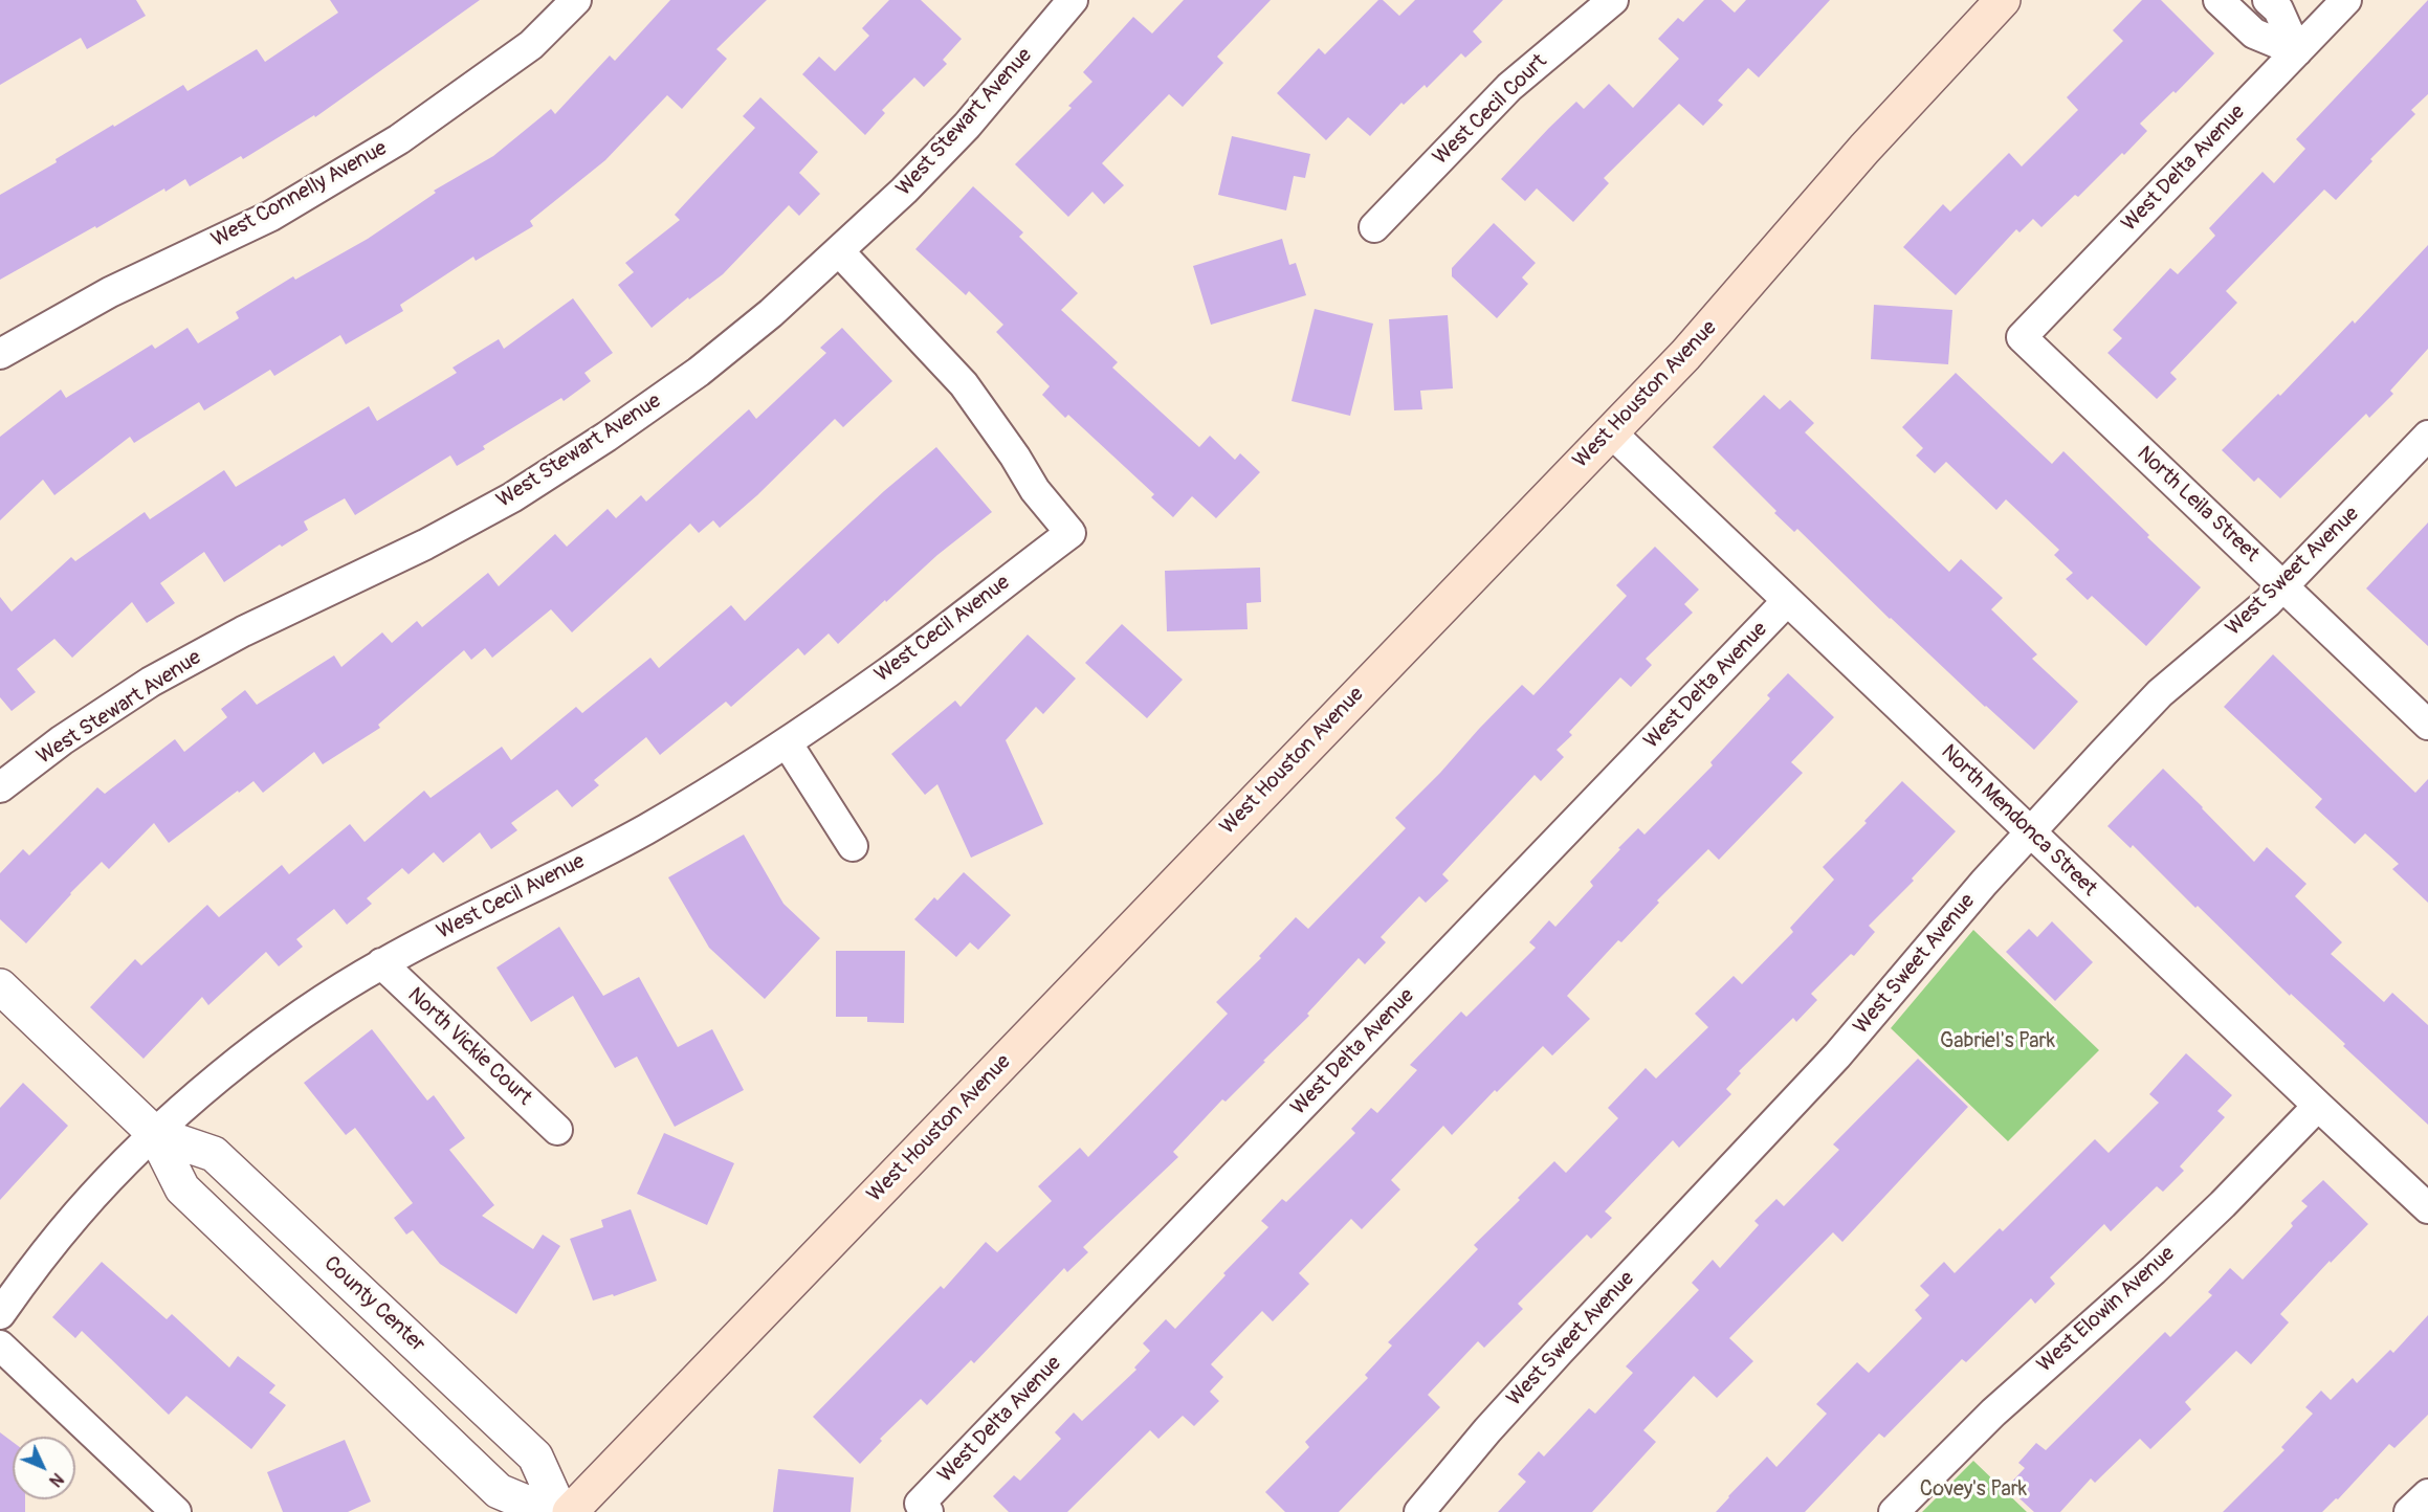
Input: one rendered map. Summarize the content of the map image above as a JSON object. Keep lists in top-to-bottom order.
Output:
{
  "streets": {
    "main road": ["West Houston Avenue"],
    "street": [
      "West Cecil Court",
      "West Stewart Avenue",
      "West Delta Avenue",
      "West Connelly Avenue",
      "North Leila Street",
      "West Sweet Avenue",
      "West Cecil Avenue",
      "North Mendonca Street",
      "North Vickie Court",
      "County Center",
      "West Elowin Avenue"
    ]
  },
  "crossings": [
    ["West Stewart Avenue", "West Cecil Avenue"],
    ["West Delta Avenue", "North Leila Street"],
    ["West Delta Avenue", "North Mendonca Street"],
    ["West Houston Avenue", "North Mendonca Street"],
    ["North Leila Street", "West Sweet Avenue"],
    ["West Sweet Avenue", "North Mendonca Street"],
    ["West Cecil Avenue", "North Vickie Court"],
    ["West Cecil Avenue", "County Center"],
    ["North Mendonca Street", "West Elowin Avenue"]
  ],
  "parks": ["Gabriel's Park", "Covey's Park"],
  "north": "bottom right"
}
